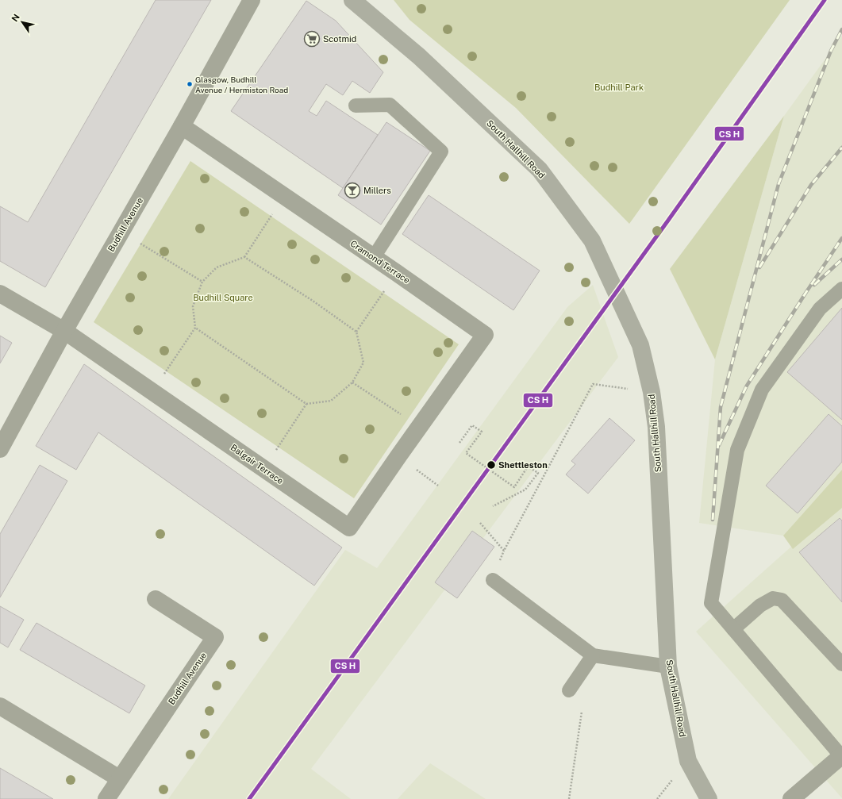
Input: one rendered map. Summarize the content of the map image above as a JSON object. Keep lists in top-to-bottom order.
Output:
{
  "streets": {
    "street": [
      "South Hallhill Road",
      "Budhill Avenue",
      "Cramond Terrace",
      "Balgair Terrace"
    ]
  },
  "crossings": [
    ["Budhill Avenue", "Cramond Terrace"],
    ["Budhill Avenue", "Balgair Terrace"],
    ["Cramond Terrace", "Balgair Terrace"]
  ],
  "parks": ["Budhill Park", "Budhill Square"],
  "places": {
    "supermarket": ["Scotmid"],
    "other": ["Glasgow, Budhill Avenue / Hermiston Road", "Shettleston"],
    "bar": ["Millers"]
  },
  "north": "top left"
}
